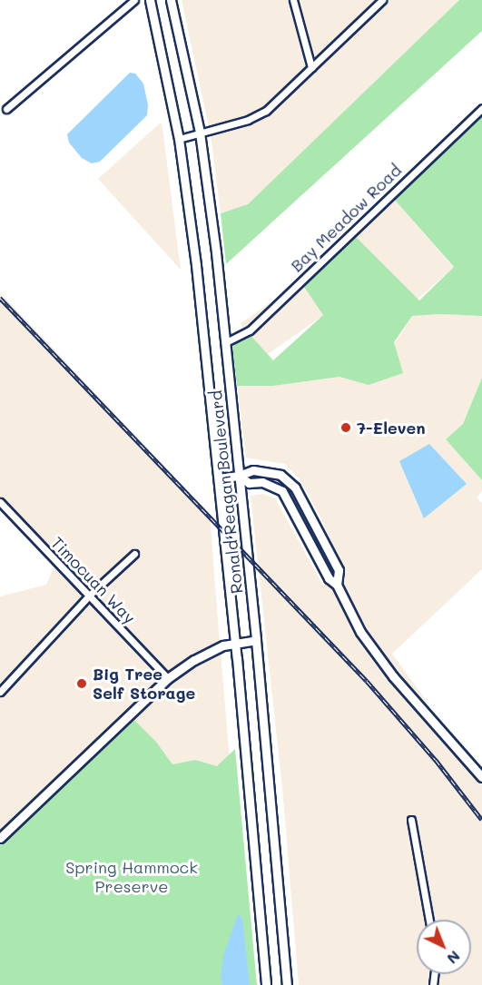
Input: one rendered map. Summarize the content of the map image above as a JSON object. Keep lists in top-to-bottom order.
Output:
{
  "streets": {
    "main road": ["Ronald Reagan Boulevard"],
    "street": ["Bay Meadow Road", "Timocuan Way"]
  },
  "crossings": [
    ["Bay Meadow Road", "Ronald Reagan Boulevard"]
  ],
  "parks": ["Spring Hammock Preserve"],
  "places": ["7-Eleven", "Big Tree Self Storage"],
  "north": "bottom right"
}
